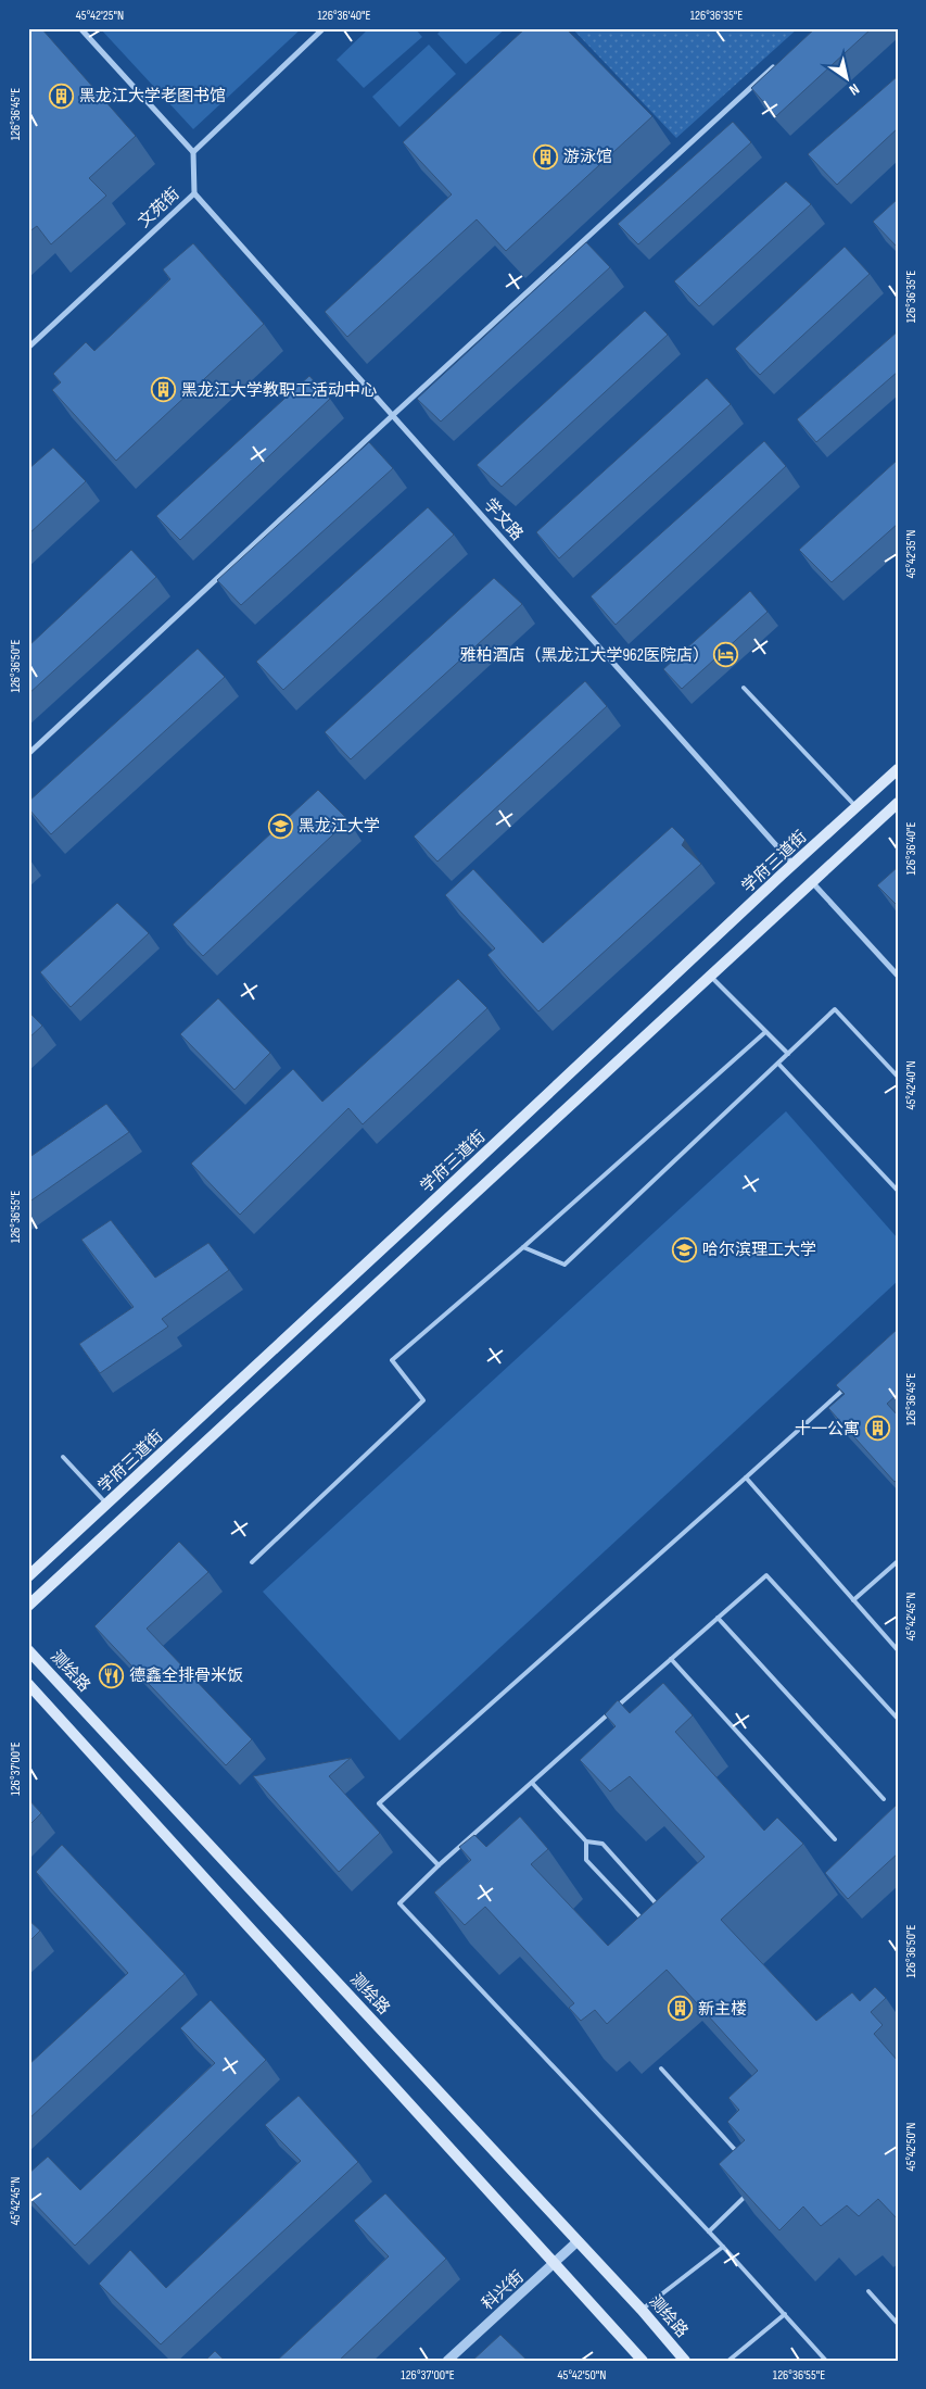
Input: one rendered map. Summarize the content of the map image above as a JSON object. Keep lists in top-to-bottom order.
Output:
{
  "streets": {
    "main road": ["学府三道街", "测绘路"],
    "street": ["文苑街", "学文路", "科兴街"]
  },
  "crossings": [
    ["文苑街", "学文路"],
    ["学文路", "学府三道街"],
    ["测绘路", "科兴街"]
  ],
  "places": {
    "building": [
      "黑龙江大学老图书馆",
      "游泳馆",
      "黑龙江大学教职工活动中心",
      "十一公寓",
      "新主楼"
    ],
    "hotel": ["雅柏酒店（黑龙江大学962医院店）"],
    "school or university": ["黑龙江大学", "哈尔滨理工大学"],
    "restaurant": ["德鑫全排骨米饭"]
  },
  "north": "bottom right",
  "coordinates": [
    "45°42'25\"N",
    "126°36'40\"E",
    "126°36'35\"E",
    "126°36'45\"E",
    "45°42'35\"N",
    "126°36'50\"E",
    "45°42'40\"N",
    "126°36'55\"E",
    "45°42'45\"N",
    "126°37'00\"E",
    "45°42'50\"N"
  ]
}
